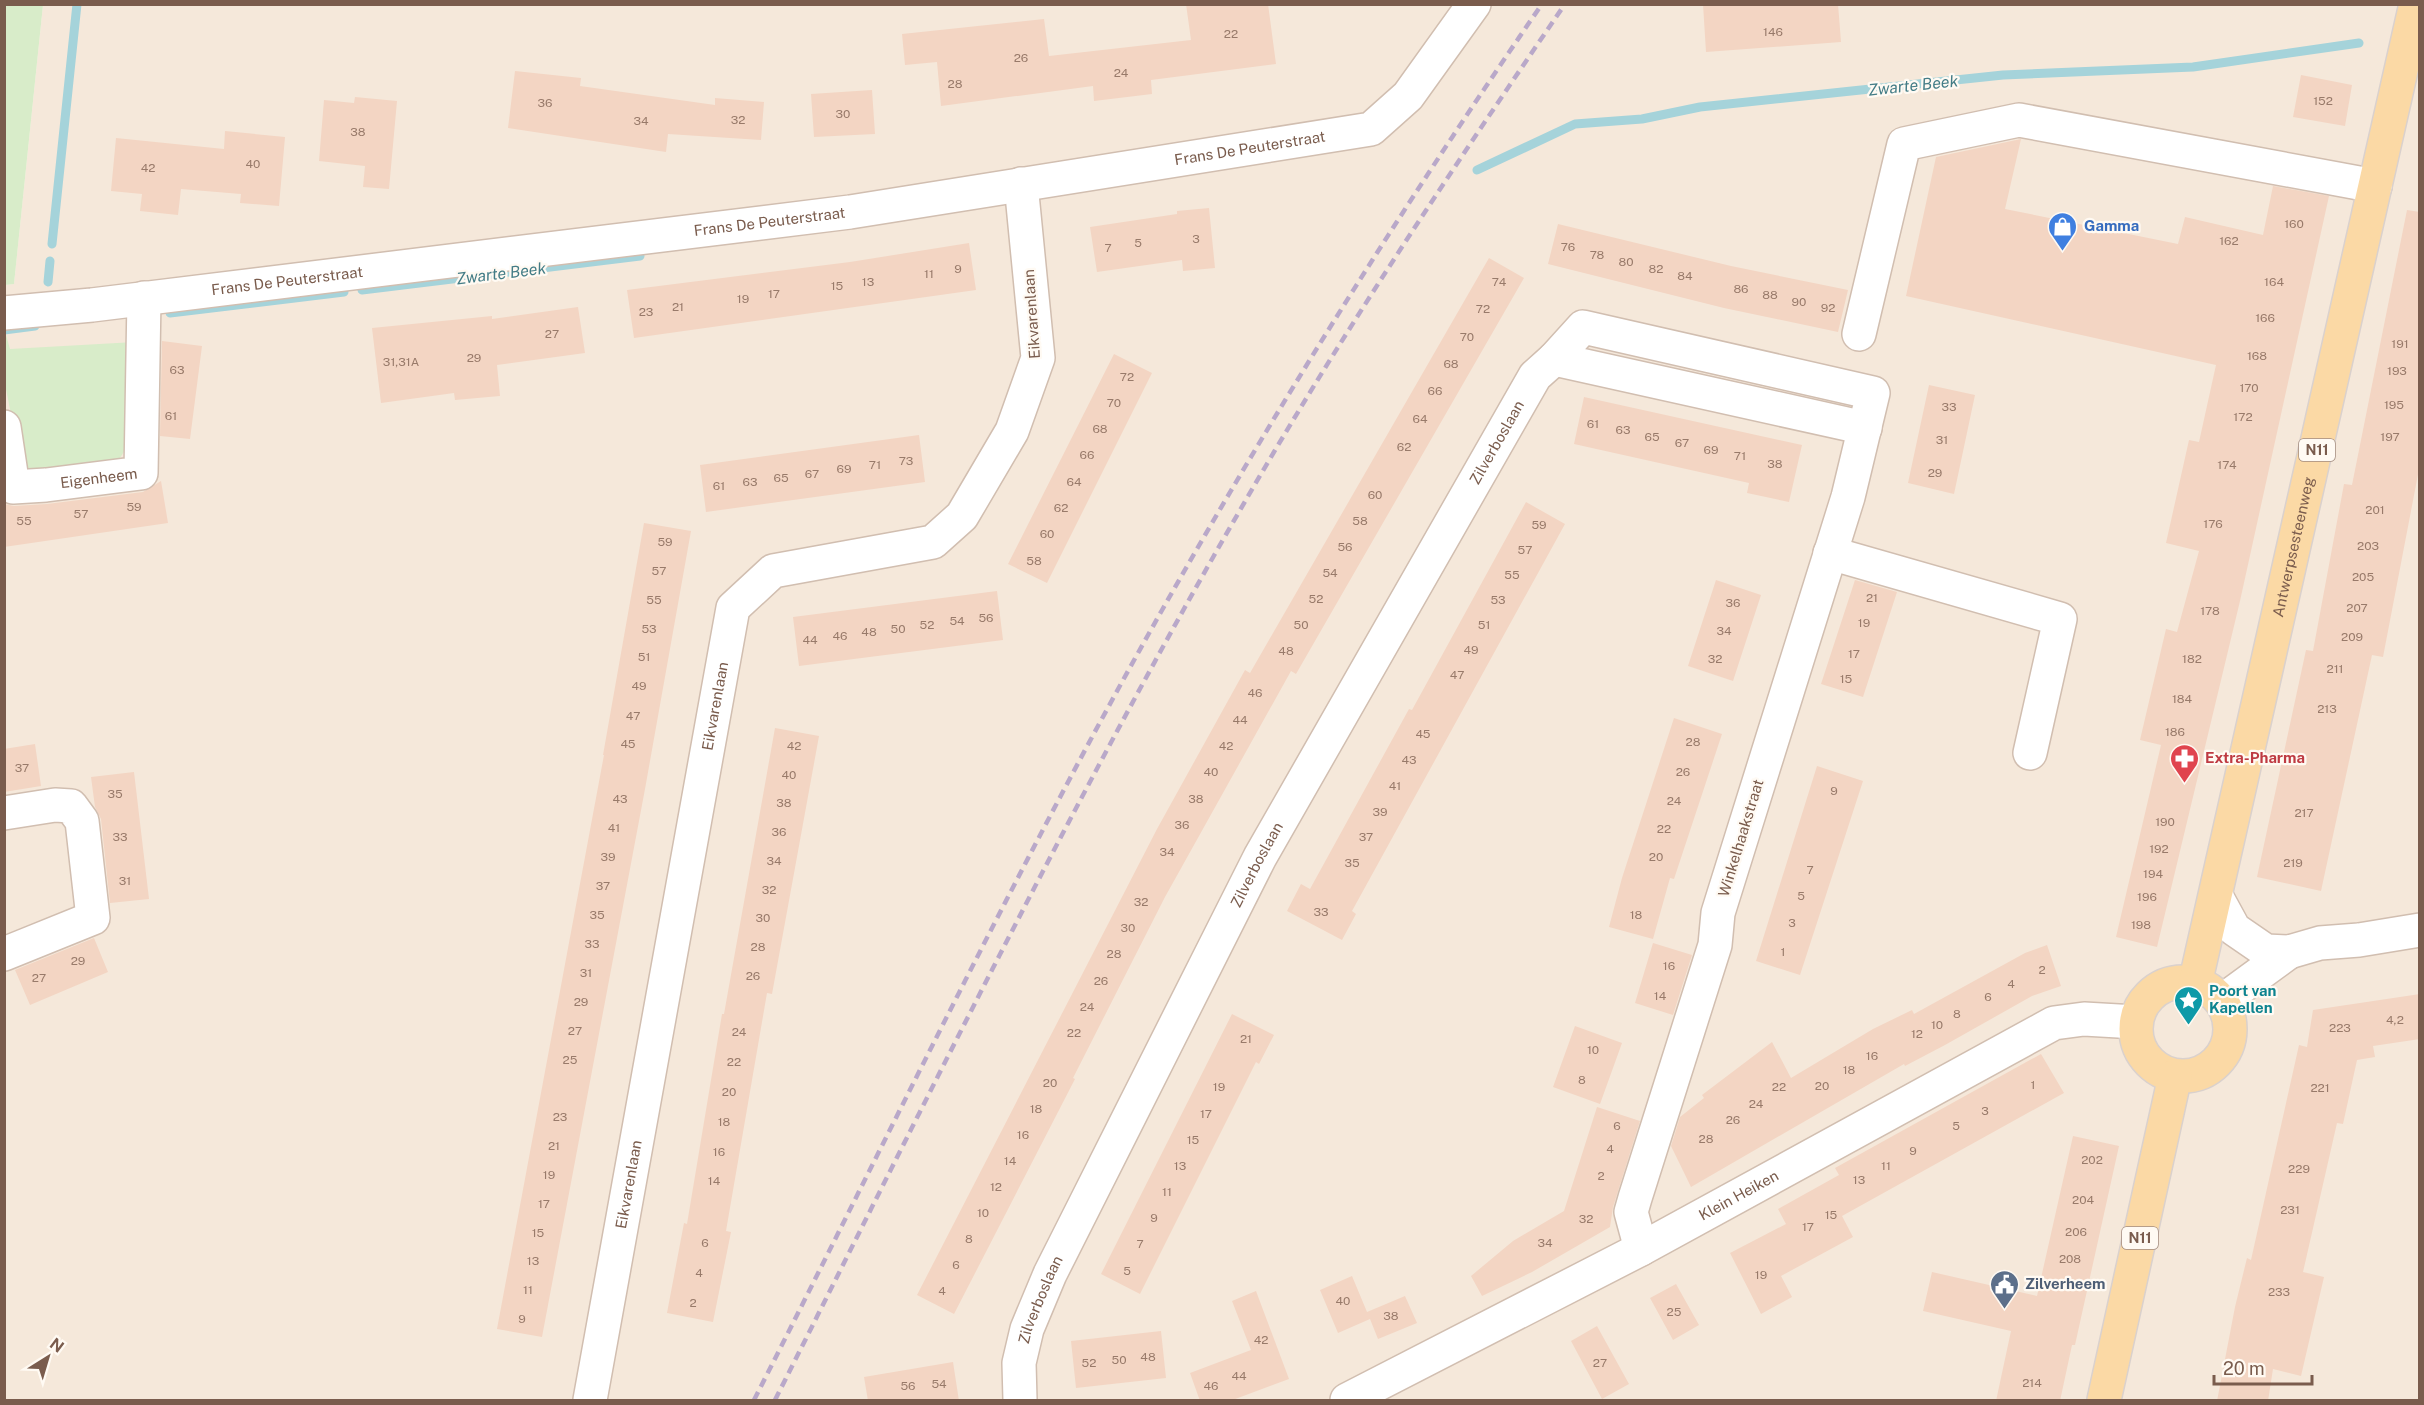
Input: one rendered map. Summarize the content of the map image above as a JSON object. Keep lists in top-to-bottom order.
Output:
{
  "streets": {
    "main road": ["N11", "Antwerpsesteenweg"],
    "street": [
      "Frans De Peuterstraat",
      "Eikvarenlaan",
      "Zilverboslaan",
      "Eigenheem",
      "Winkelhaakstraat",
      "Klein Heiken"
    ]
  },
  "crossings": [
    ["Frans De Peuterstraat", "Eikvarenlaan"],
    ["Frans De Peuterstraat", "Eigenheem"],
    ["Zilverboslaan", "Winkelhaakstraat"],
    ["N11", "Antwerpsesteenweg"],
    ["N11", "Klein Heiken"],
    ["Antwerpsesteenweg", "Klein Heiken"],
    ["Winkelhaakstraat", "Klein Heiken"]
  ],
  "water": ["Zwarte Beek"],
  "places": {
    "shop": ["Gamma"],
    "pharmacy": ["Extra-Pharma"],
    "place": ["Poort van Kapellen"],
    "public building": ["Zilverheem"]
  },
  "house_numbers": [
    "146",
    "22",
    "26",
    "24",
    "28",
    "152",
    "36",
    "30",
    "32",
    "34",
    "38",
    "40",
    "42",
    "160",
    "3",
    "162",
    "5",
    "76",
    "7",
    "78",
    "80",
    "9",
    "82",
    "11",
    "84",
    "13",
    "74",
    "164",
    "15",
    "86",
    "17",
    "88",
    "19",
    "90",
    "21",
    "92",
    "72",
    "23",
    "166",
    "27",
    "70",
    "191",
    "168",
    "29",
    "31,31A",
    "68",
    "63",
    "193",
    "72",
    "170",
    "66",
    "70",
    "195",
    "33",
    "61",
    "172",
    "64",
    "61",
    "68",
    "63",
    "65",
    "197",
    "31",
    "67",
    "62",
    "69",
    "66",
    "71",
    "73",
    "38",
    "71",
    "174",
    "69",
    "29",
    "67",
    "65",
    "63",
    "64",
    "61",
    "60",
    "59",
    "62",
    "201",
    "57",
    "55",
    "58",
    "176",
    "59",
    "60",
    "59",
    "203",
    "56",
    "57",
    "58",
    "57",
    "54",
    "55",
    "205",
    "21",
    "52",
    "55",
    "53",
    "36",
    "207",
    "178",
    "56",
    "54",
    "19",
    "52",
    "50",
    "51",
    "53",
    "50",
    "34",
    "48",
    "46",
    "209",
    "44",
    "49",
    "48",
    "17",
    "51",
    "32",
    "182",
    "211",
    "47",
    "15",
    "49",
    "46",
    "184",
    "213",
    "47",
    "44",
    "186",
    "45",
    "28",
    "45",
    "42",
    "42",
    "43",
    "37",
    "40",
    "26",
    "40",
    "41",
    "9",
    "35",
    "43",
    "38",
    "24",
    "38",
    "39",
    "217",
    "190",
    "36",
    "41",
    "22",
    "36",
    "33",
    "37",
    "192",
    "34",
    "39",
    "20",
    "34",
    "35",
    "219",
    "7",
    "194",
    "31",
    "37",
    "32",
    "5",
    "196",
    "32",
    "33",
    "35",
    "18",
    "30",
    "3",
    "198",
    "30",
    "33",
    "28",
    "1",
    "28",
    "29",
    "16",
    "2",
    "31",
    "26",
    "27",
    "26",
    "4",
    "14",
    "6",
    "29",
    "24",
    "8",
    "4,2",
    "10",
    "223",
    "27",
    "24",
    "22",
    "12",
    "21",
    "10",
    "16",
    "25",
    "22",
    "18",
    "8",
    "20",
    "1",
    "20",
    "19",
    "22",
    "221",
    "20",
    "24",
    "18",
    "3",
    "17",
    "23",
    "26",
    "18",
    "6",
    "5",
    "16",
    "28",
    "15",
    "21",
    "4",
    "9",
    "16",
    "202",
    "14",
    "13",
    "11",
    "229",
    "19",
    "2",
    "13",
    "14",
    "12",
    "11",
    "204",
    "17",
    "231",
    "10",
    "15",
    "9",
    "32",
    "17",
    "206",
    "15",
    "8",
    "6",
    "34",
    "7",
    "208",
    "13",
    "6",
    "5",
    "4",
    "19",
    "11",
    "4",
    "233",
    "40",
    "2",
    "25",
    "38",
    "9",
    "42",
    "48",
    "50",
    "52",
    "27",
    "44",
    "214",
    "54",
    "56",
    "46"
  ],
  "scale_bar": "20 m",
  "north": "top right"
}
